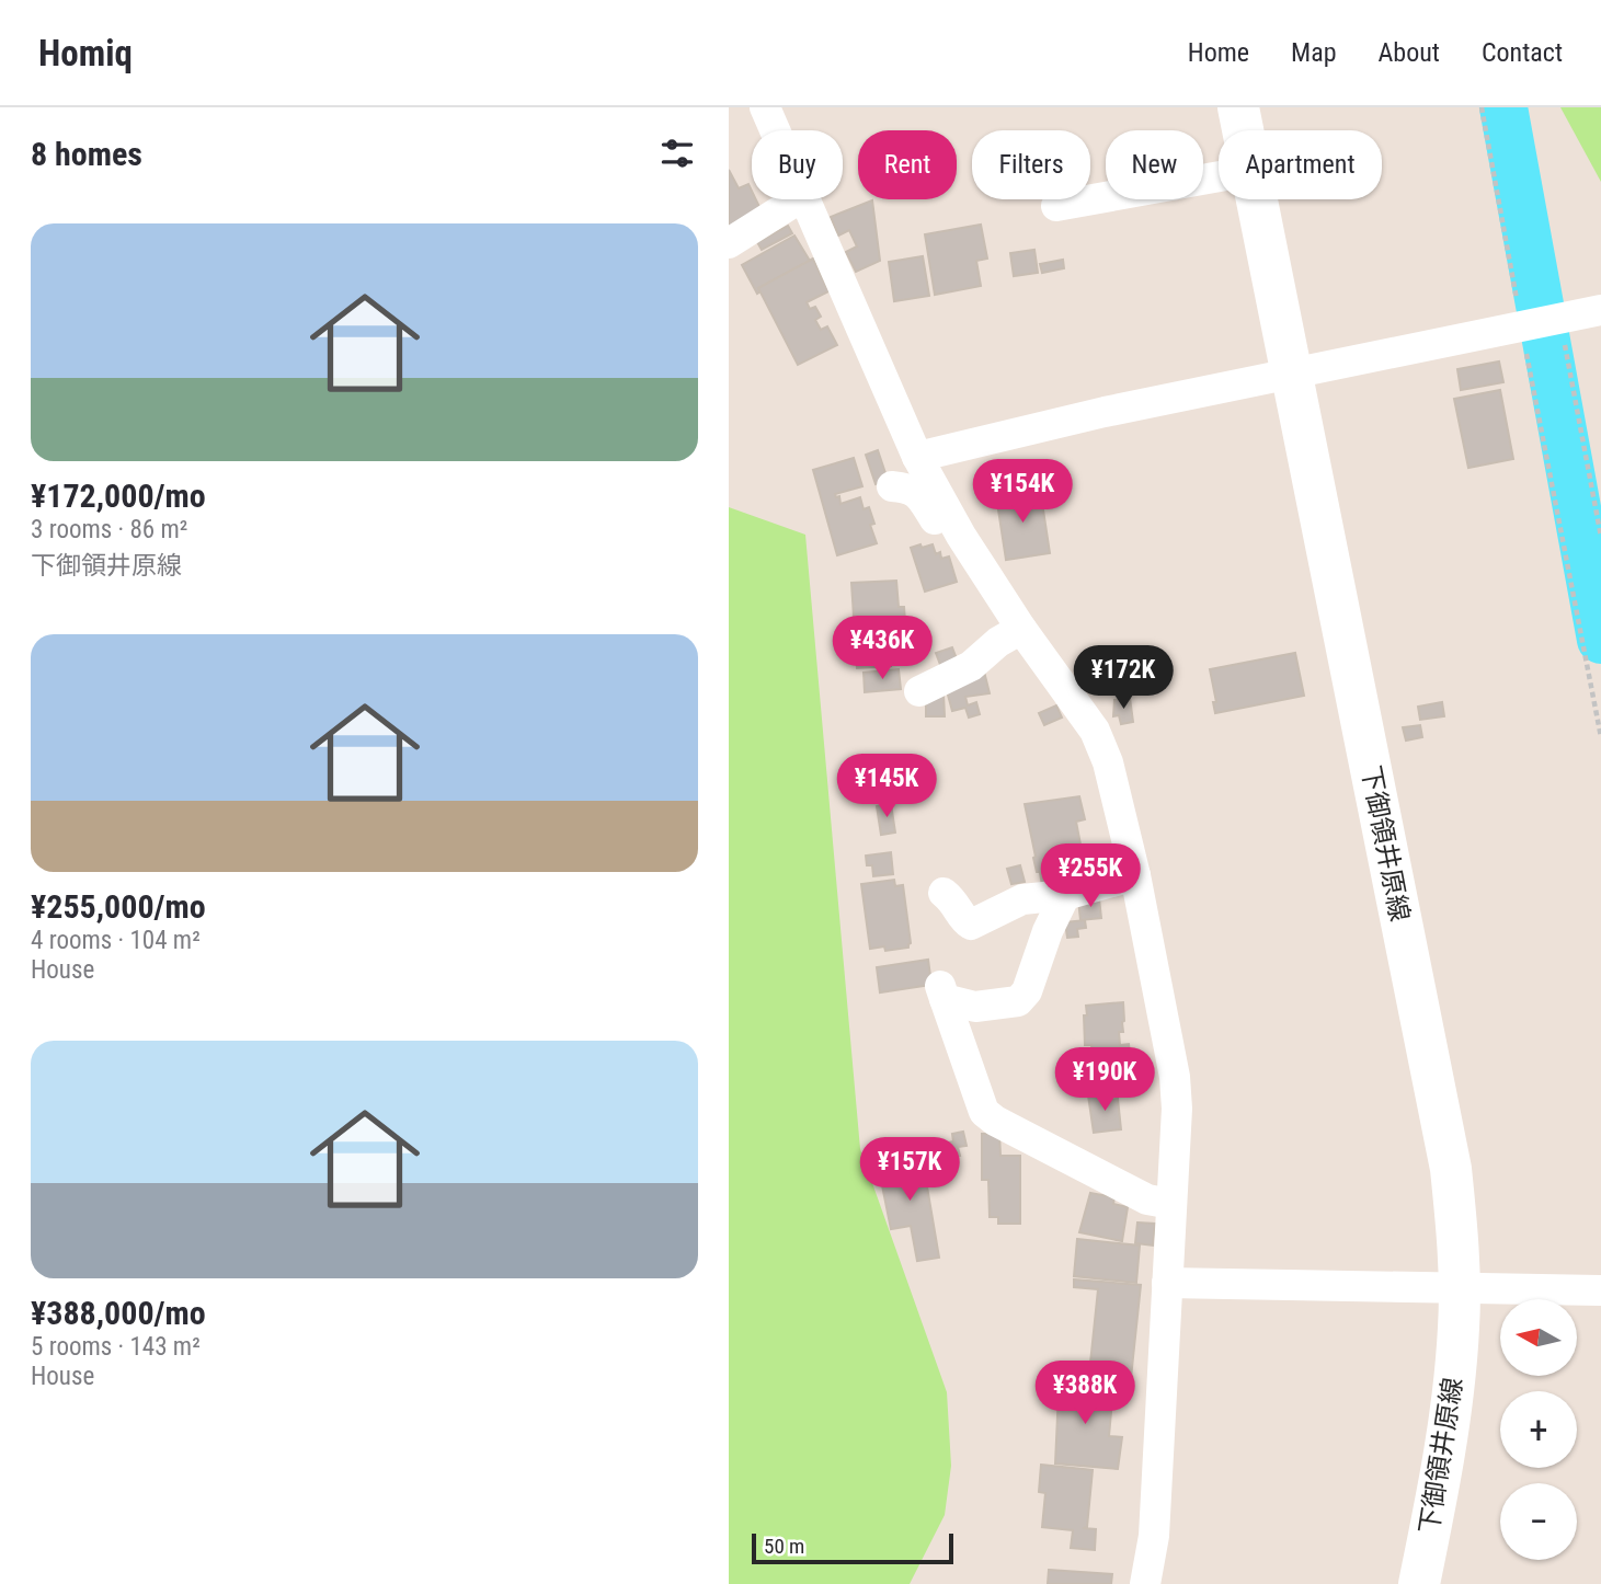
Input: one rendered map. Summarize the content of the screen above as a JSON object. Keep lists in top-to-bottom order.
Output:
{
  "streets": {
    "main road": ["下御領井原線"]
  },
  "scale_bar": "50 m",
  "north": "left",
  "page": {
    "header": "Homiq",
    "nav": [
      "Home",
      "Map",
      "About",
      "Contact"
    ],
    "heading": "8 homes",
    "chip": [
      "Buy",
      "Rent",
      "Filters",
      "New",
      "Apartment"
    ],
    "list": [
      {
        "name": "¥172,000/mo",
        "note": "3 rooms · 86 m² · 下御領井原線"
      },
      {
        "name": "¥255,000/mo",
        "note": "4 rooms · 104 m² · House"
      },
      {
        "name": "¥388,000/mo",
        "note": "5 rooms · 143 m² · House"
      }
    ],
    "price": [
      "¥154K",
      "¥436K",
      "¥172K",
      "¥145K",
      "¥255K",
      "¥190K",
      "¥157K",
      "¥388K"
    ],
    "map_buttons": ["+", "−"],
    "scale": "50 m"
  }
}
